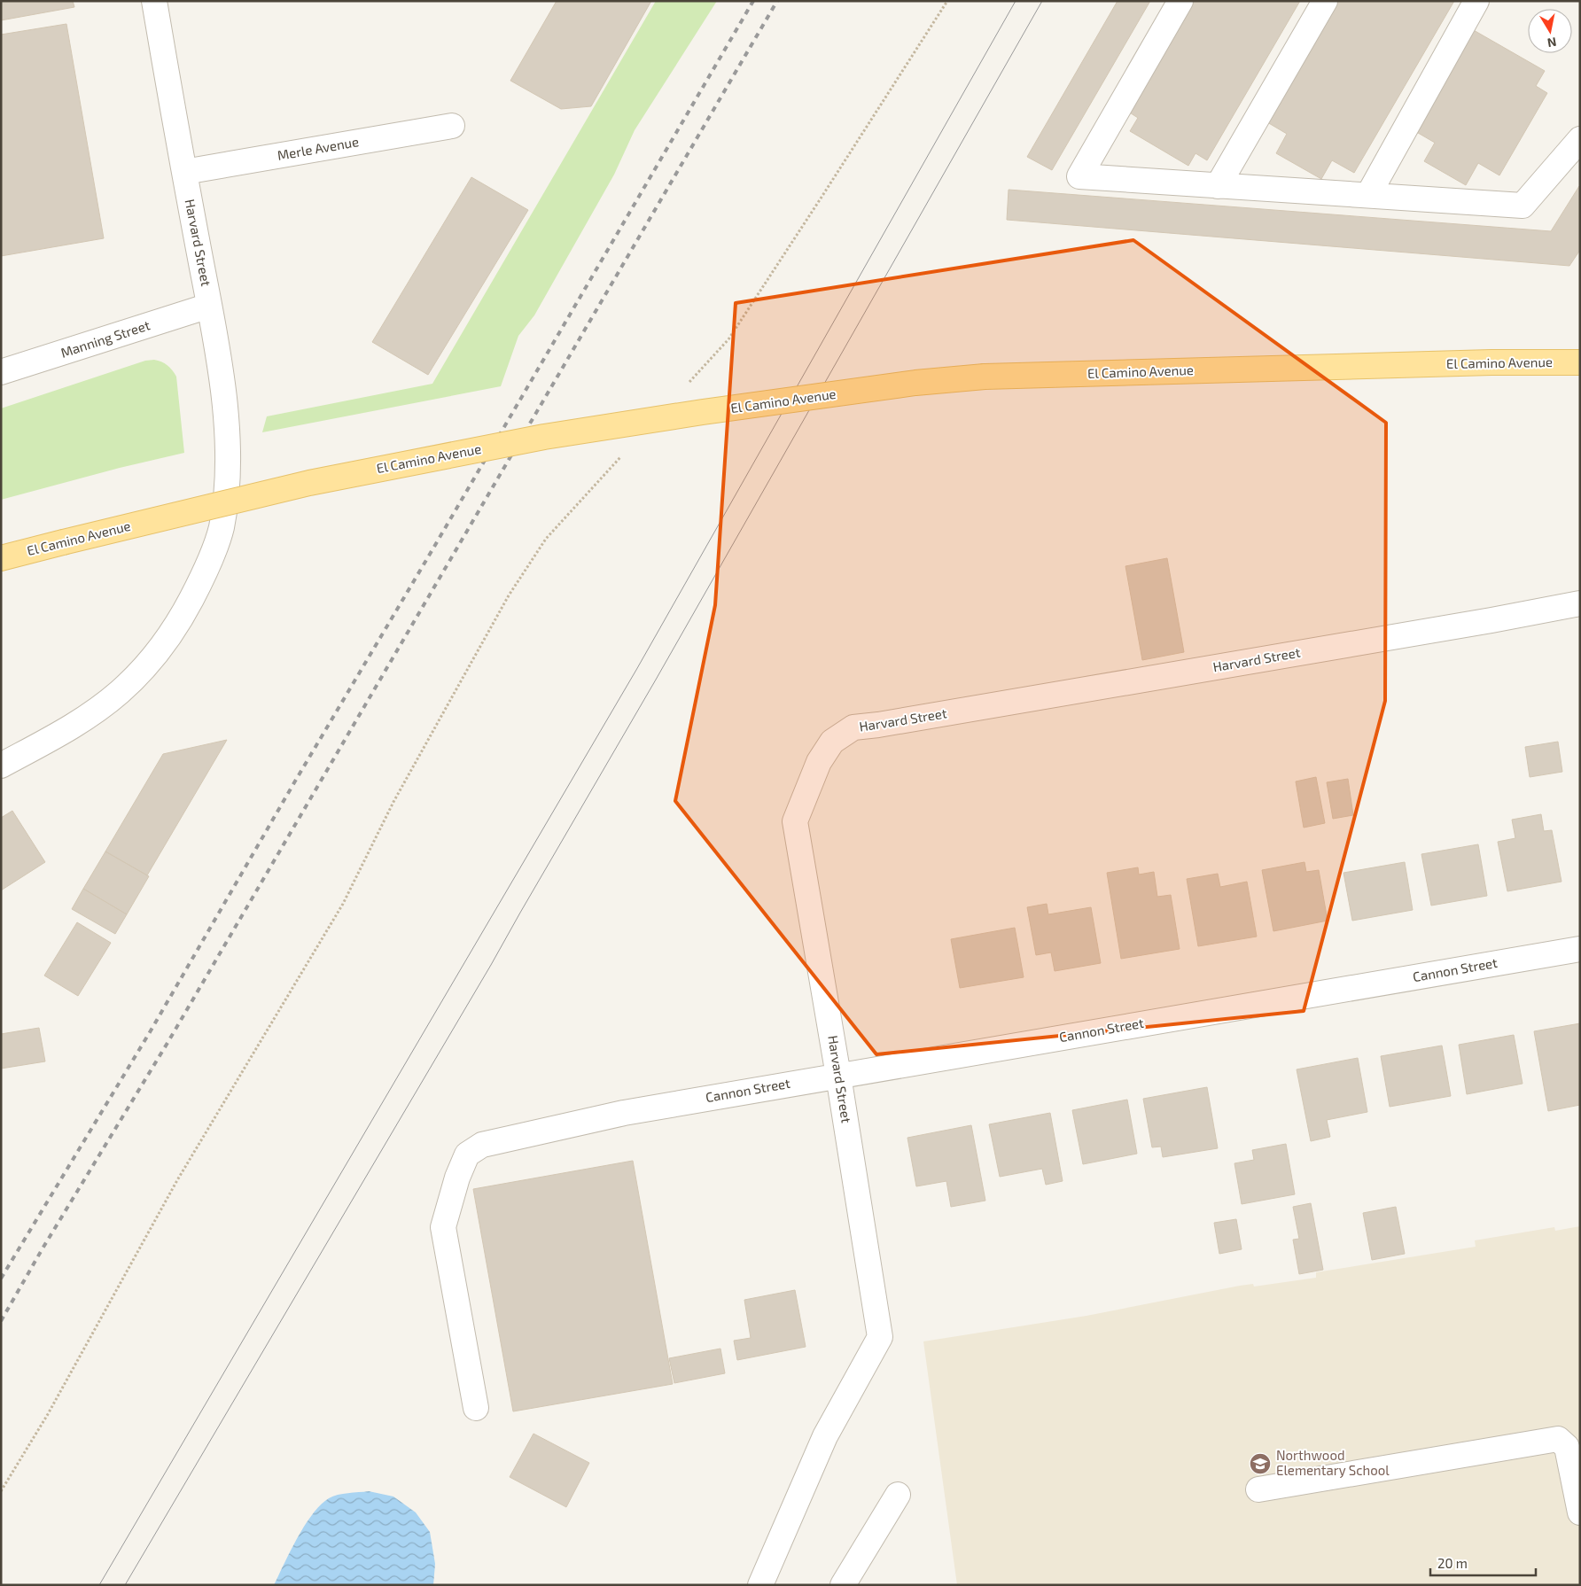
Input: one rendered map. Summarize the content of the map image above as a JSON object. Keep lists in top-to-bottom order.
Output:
{
  "streets": {
    "main road": ["El Camino Avenue"],
    "street": [
      "Merle Avenue",
      "Harvard Street",
      "Manning Street",
      "Cannon Street"
    ]
  },
  "crossings": [
    ["Merle Avenue", "Harvard Street"],
    ["Harvard Street", "Manning Street"],
    ["Harvard Street", "Cannon Street"]
  ],
  "places": {
    "school or university": ["Northwood Elementary School"]
  },
  "scale_bar": "20 m",
  "north": "bottom"
}
